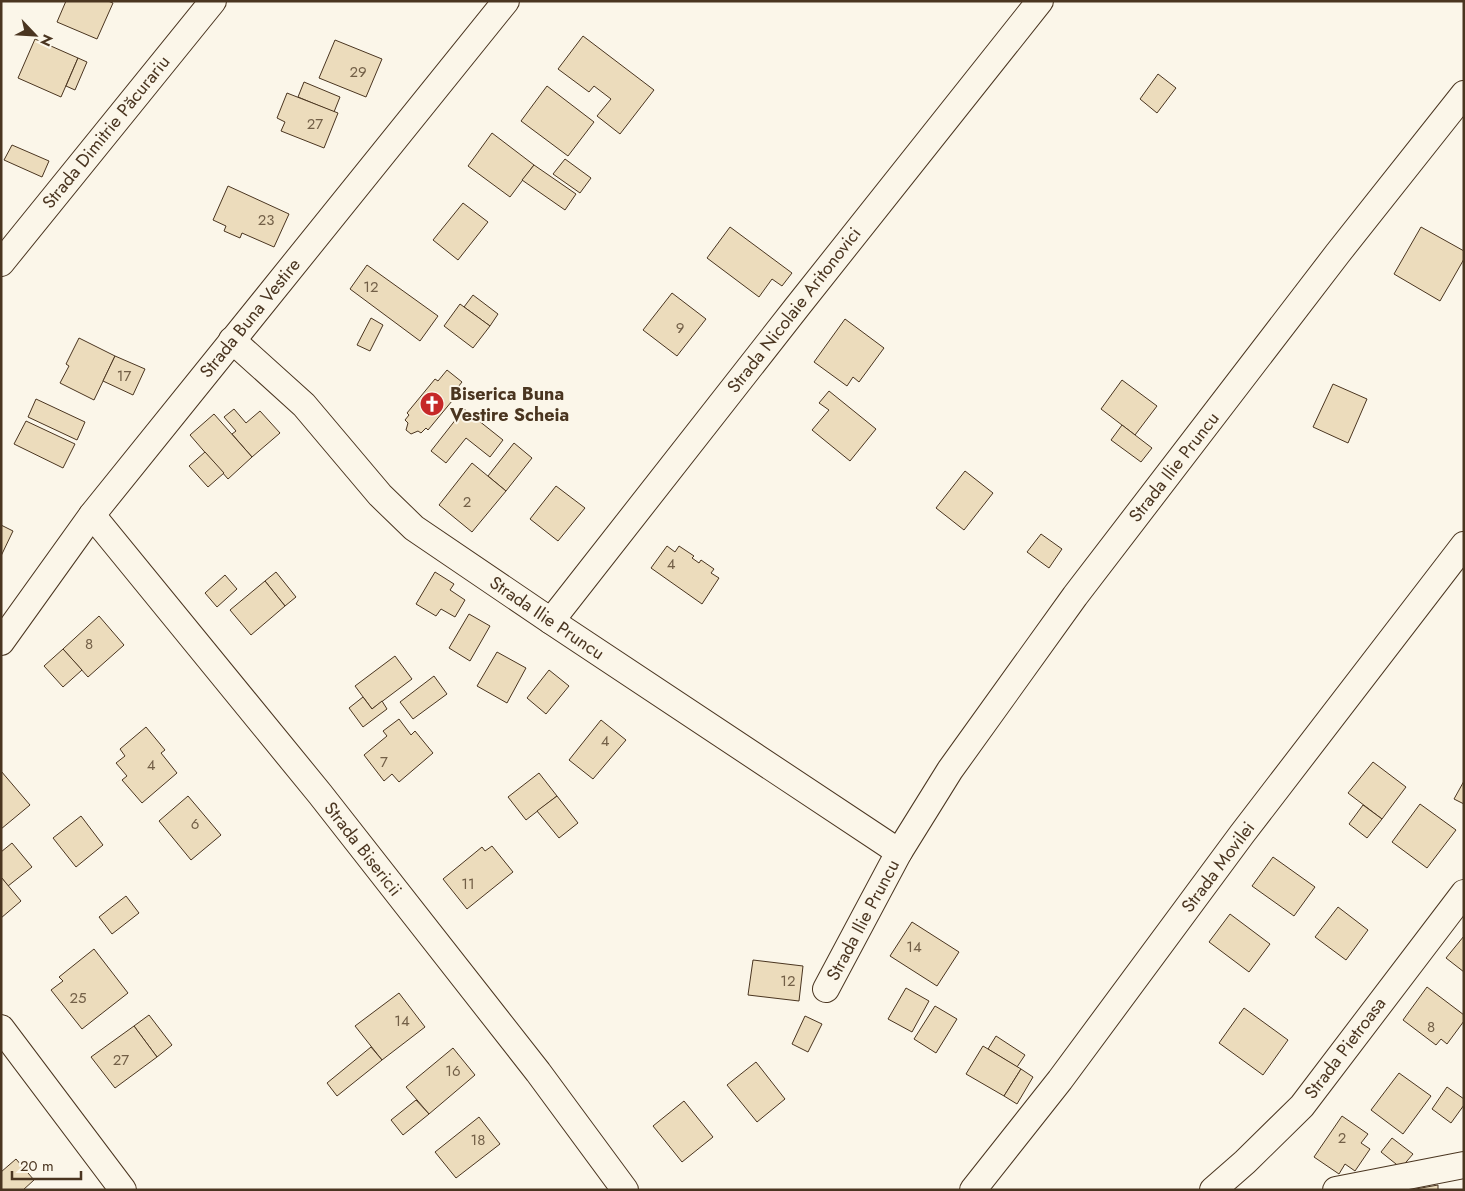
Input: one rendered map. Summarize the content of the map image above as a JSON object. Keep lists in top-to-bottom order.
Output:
{
  "streets": {
    "street": [
      "Strada Dimitrie Păcurariu",
      "Strada Nicolaie Aritonovici",
      "Strada Buna Vestire",
      "Strada Ilie Pruncu",
      "Strada Bisericii",
      "Strada Movilei",
      "Strada Pietroasa"
    ]
  },
  "crossings": [
    ["Strada Nicolaie Aritonovici", "Strada Ilie Pruncu"],
    ["Strada Buna Vestire", "Strada Ilie Pruncu"],
    ["Strada Buna Vestire", "Strada Bisericii"]
  ],
  "places": {
    "church": ["Biserica Buna Vestire Scheia"]
  },
  "house_numbers": [
    "29",
    "27",
    "23",
    "12",
    "9",
    "17",
    "2",
    "4",
    "8",
    "4",
    "7",
    "4",
    "6",
    "11",
    "14",
    "12",
    "25",
    "14",
    "8",
    "27",
    "16",
    "2",
    "18"
  ],
  "scale_bar": "20 m",
  "north": "bottom right"
}
